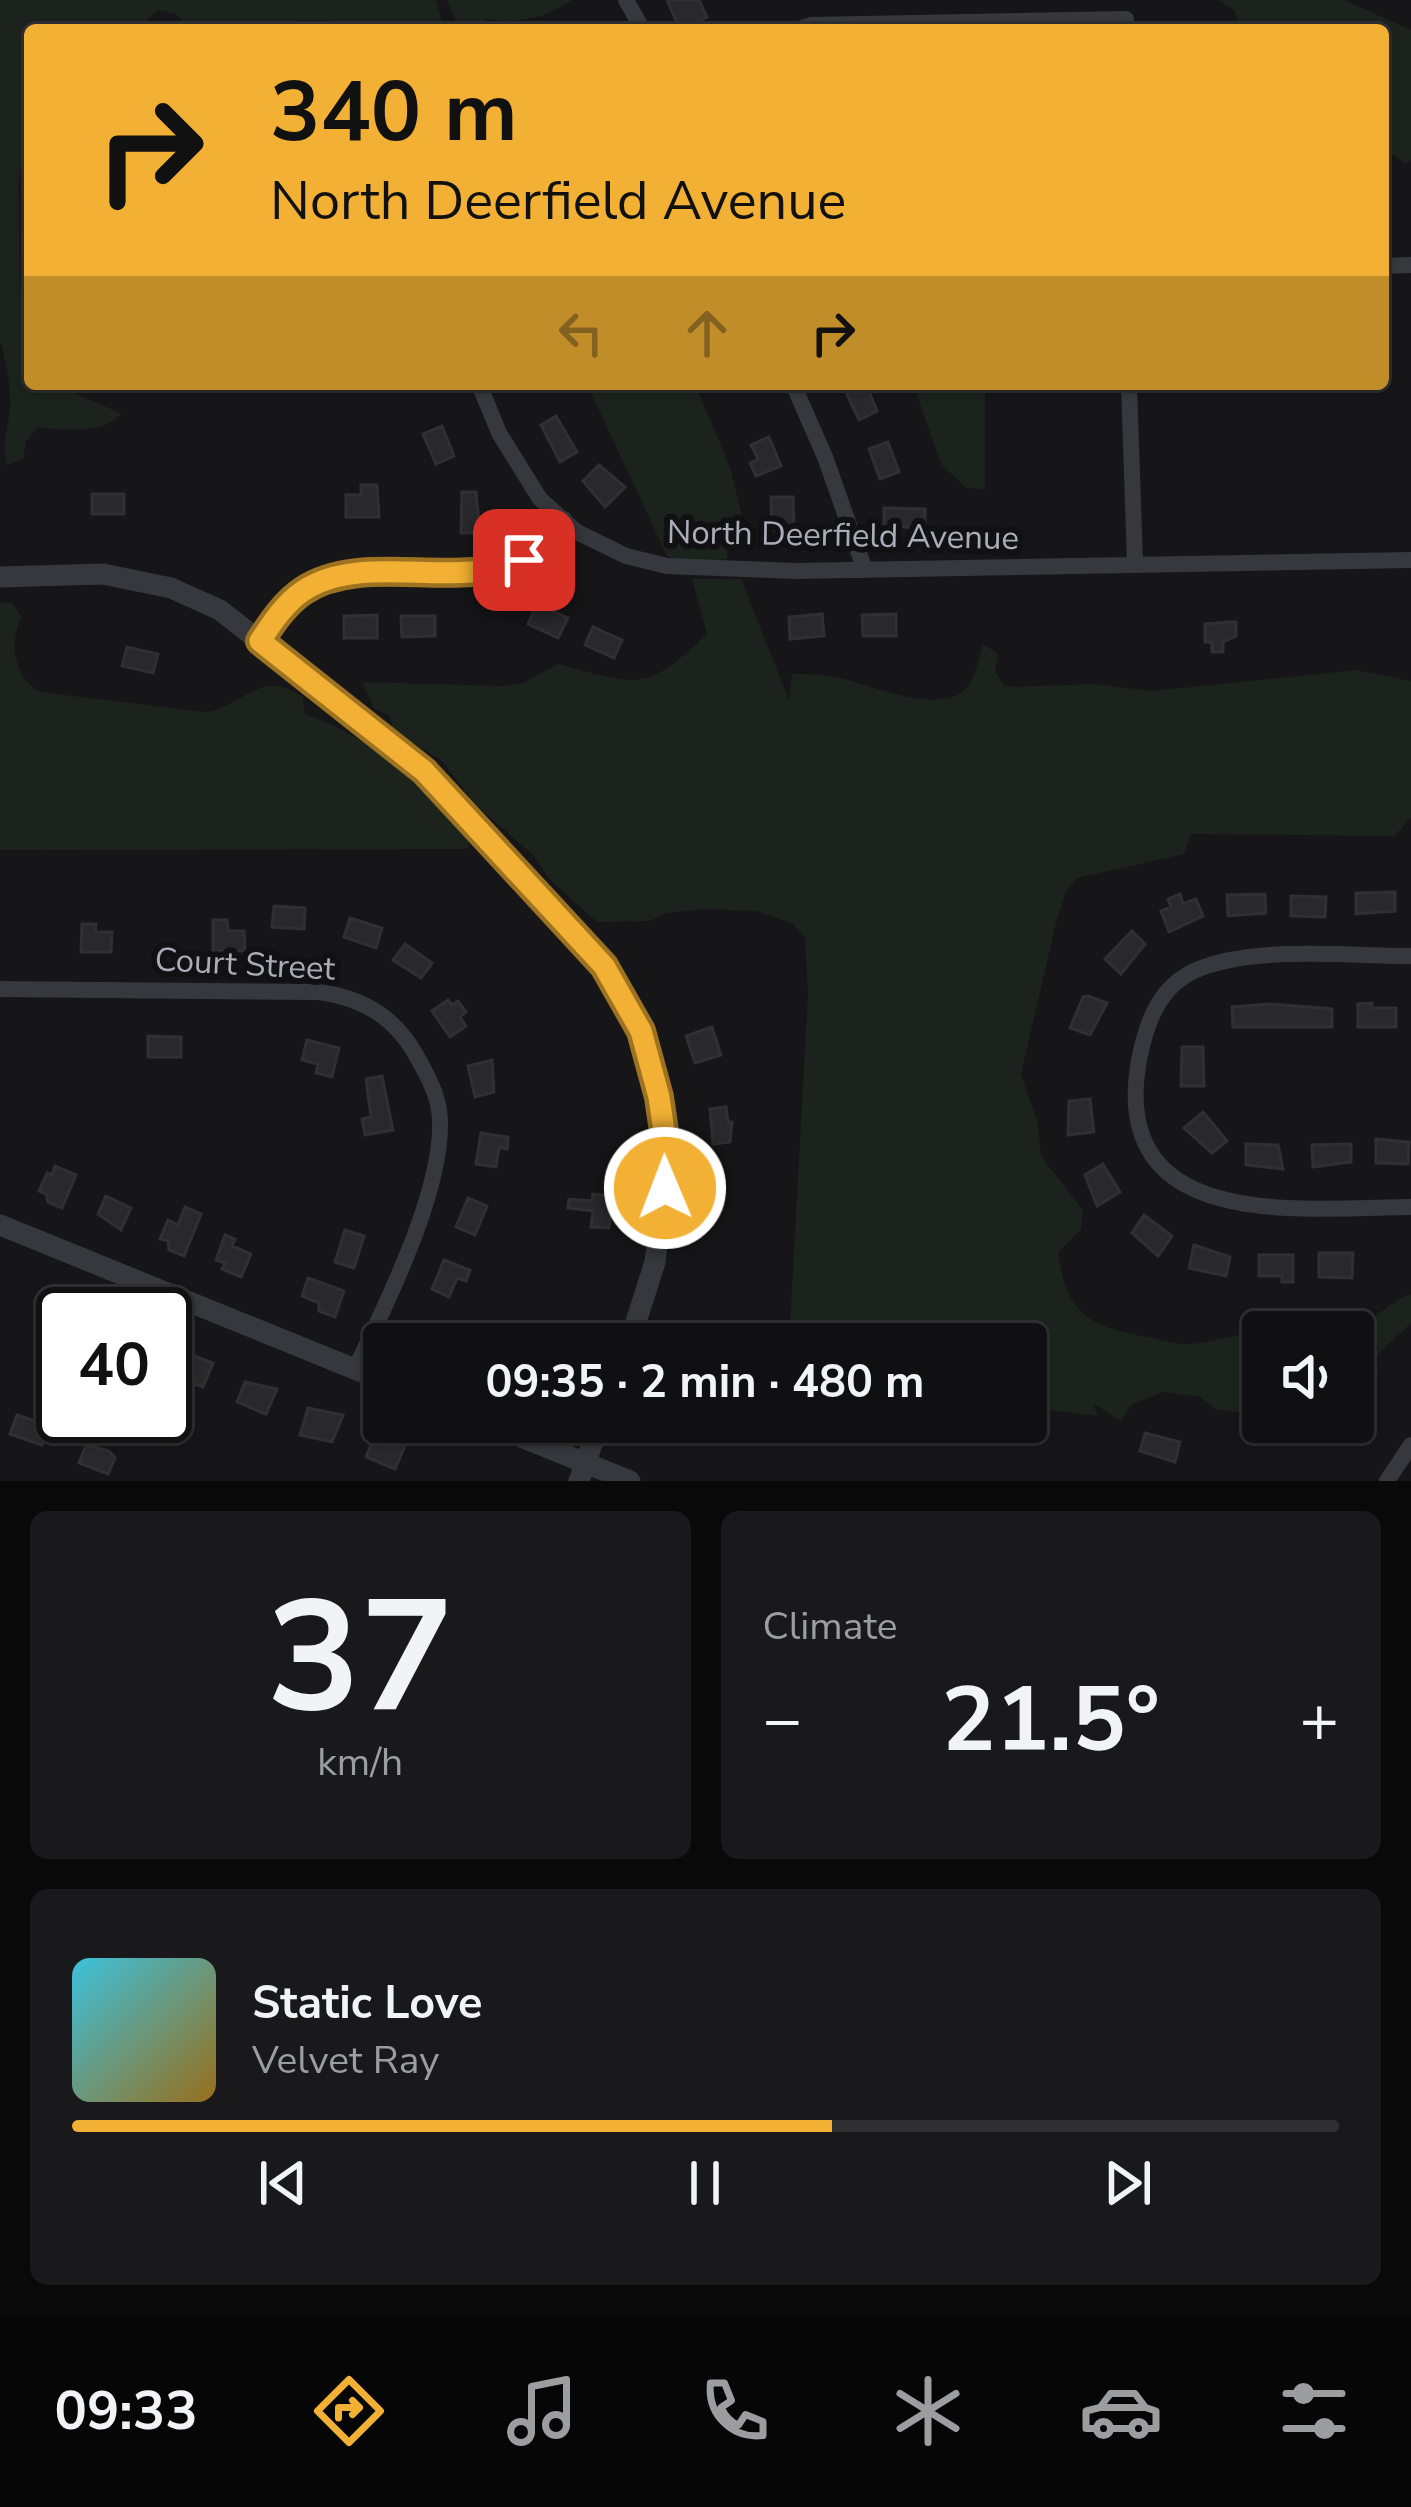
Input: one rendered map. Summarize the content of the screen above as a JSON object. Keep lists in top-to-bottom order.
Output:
{
  "streets": {
    "street": ["North Deerfield Avenue", "Court Street"]
  },
  "page": {
    "turn": ["340 m", "North Deerfield Avenue"],
    "limit": "40",
    "trip": "09:35 · 2 min · 480 m",
    "tile": [
      ["37", "km/h"],
      "Climate"
    ],
    "heat": ["−", "21.5°", "+"],
    "song": ["Static Love", "Velvet Ray"],
    "tabs": "09:33"
  }
}
